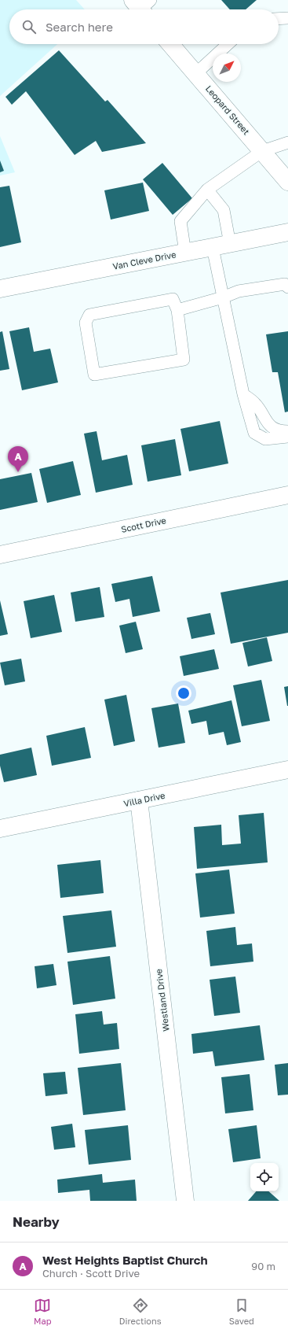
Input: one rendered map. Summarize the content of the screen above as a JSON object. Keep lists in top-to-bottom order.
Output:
{
  "streets": {
    "street": [
      "Leopard Street",
      "Van Cleve Drive",
      "Scott Drive",
      "Villa Drive",
      "Westland Drive"
    ]
  },
  "crossings": [
    ["Villa Drive", "Westland Drive"]
  ],
  "north": "top right",
  "page": {
    "search": "Search here",
    "pins": "A",
    "heading": "Nearby",
    "list": [
      {
        "mark": "A",
        "name": "West Heights Baptist Church",
        "note": "Church · Scott Drive",
        "value": "90 m"
      }
    ],
    "nav": ["Map", "Directions", "Saved"]
  }
}
